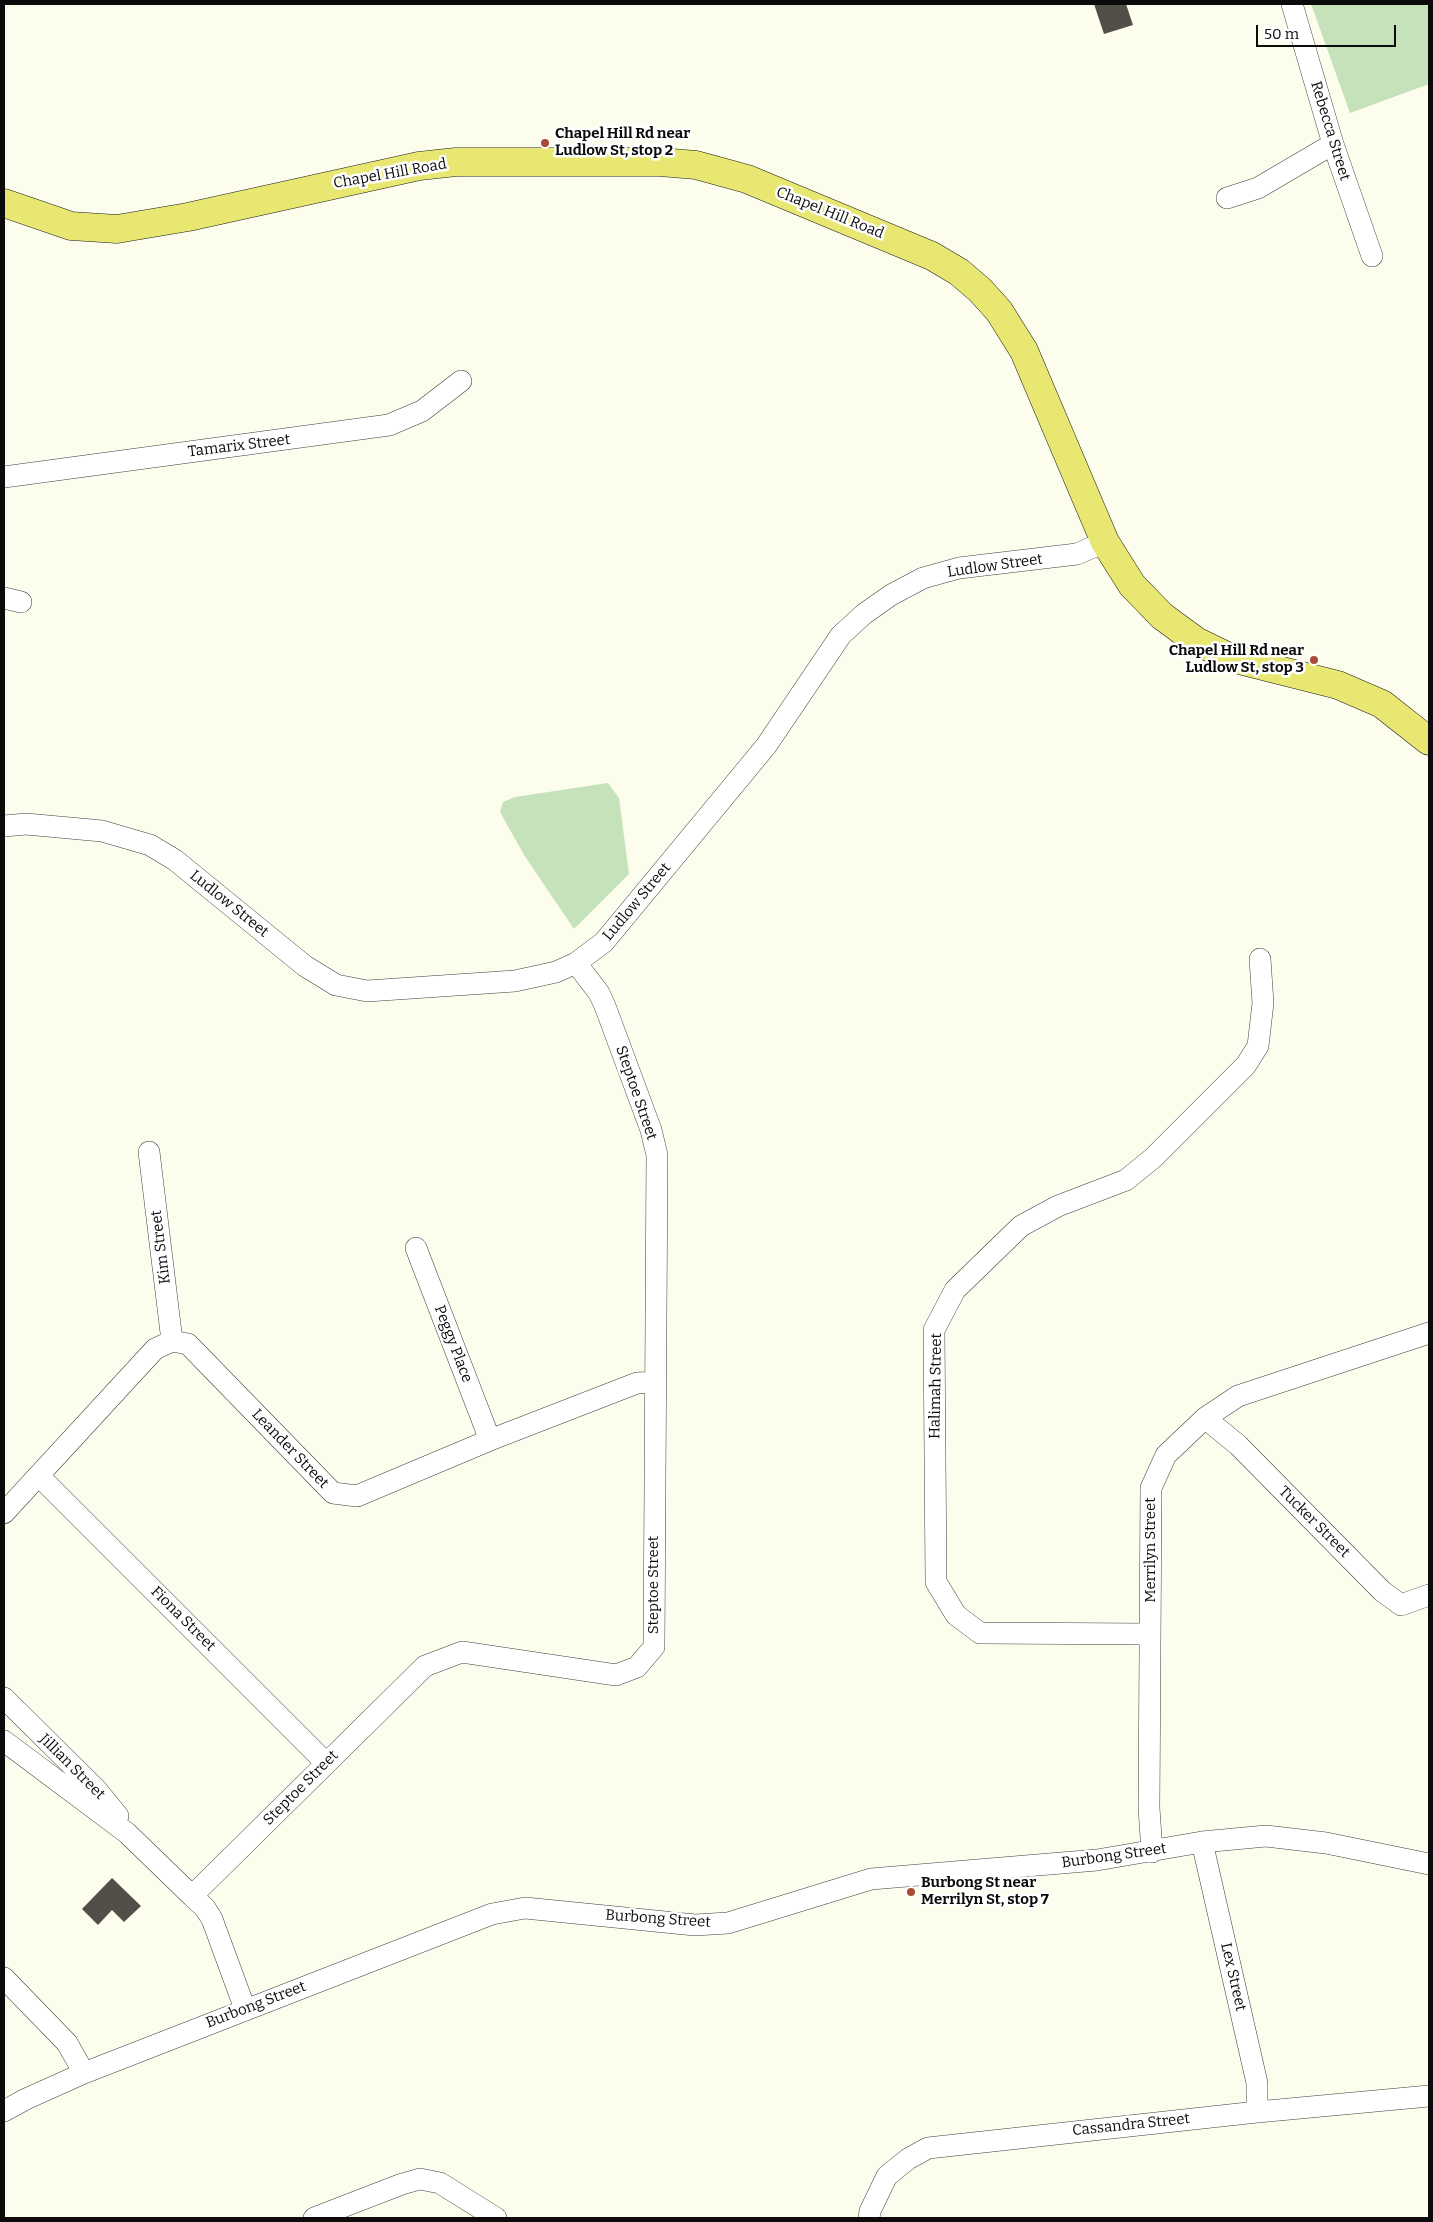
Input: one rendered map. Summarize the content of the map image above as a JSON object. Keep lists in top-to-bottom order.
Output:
{
  "streets": {
    "main road": ["Chapel Hill Road"],
    "street": [
      "Rebecca Street",
      "Tamarix Street",
      "Ludlow Street",
      "Steptoe Street",
      "Kim Street",
      "Peggy Place",
      "Halimah Street",
      "Leander Street",
      "Tucker Street",
      "Merrilyn Street",
      "Fiona Street",
      "Jillian Street",
      "Burbong Street",
      "Lex Street",
      "Cassandra Street"
    ]
  },
  "crossings": [
    ["Chapel Hill Road", "Ludlow Street"],
    ["Ludlow Street", "Steptoe Street"],
    ["Steptoe Street", "Leander Street"],
    ["Steptoe Street", "Fiona Street"],
    ["Steptoe Street", "Jillian Street"],
    ["Kim Street", "Leander Street"],
    ["Peggy Place", "Leander Street"],
    ["Halimah Street", "Merrilyn Street"],
    ["Tucker Street", "Merrilyn Street"],
    ["Merrilyn Street", "Burbong Street"],
    ["Burbong Street", "Lex Street"],
    ["Lex Street", "Cassandra Street"]
  ],
  "places": ["Chapel Hill Rd near Ludlow St, stop 2", "Chapel Hill Rd near Ludlow St, stop 3", "Burbong St near Merrilyn St, stop 7"],
  "scale_bar": "50 m"
}
